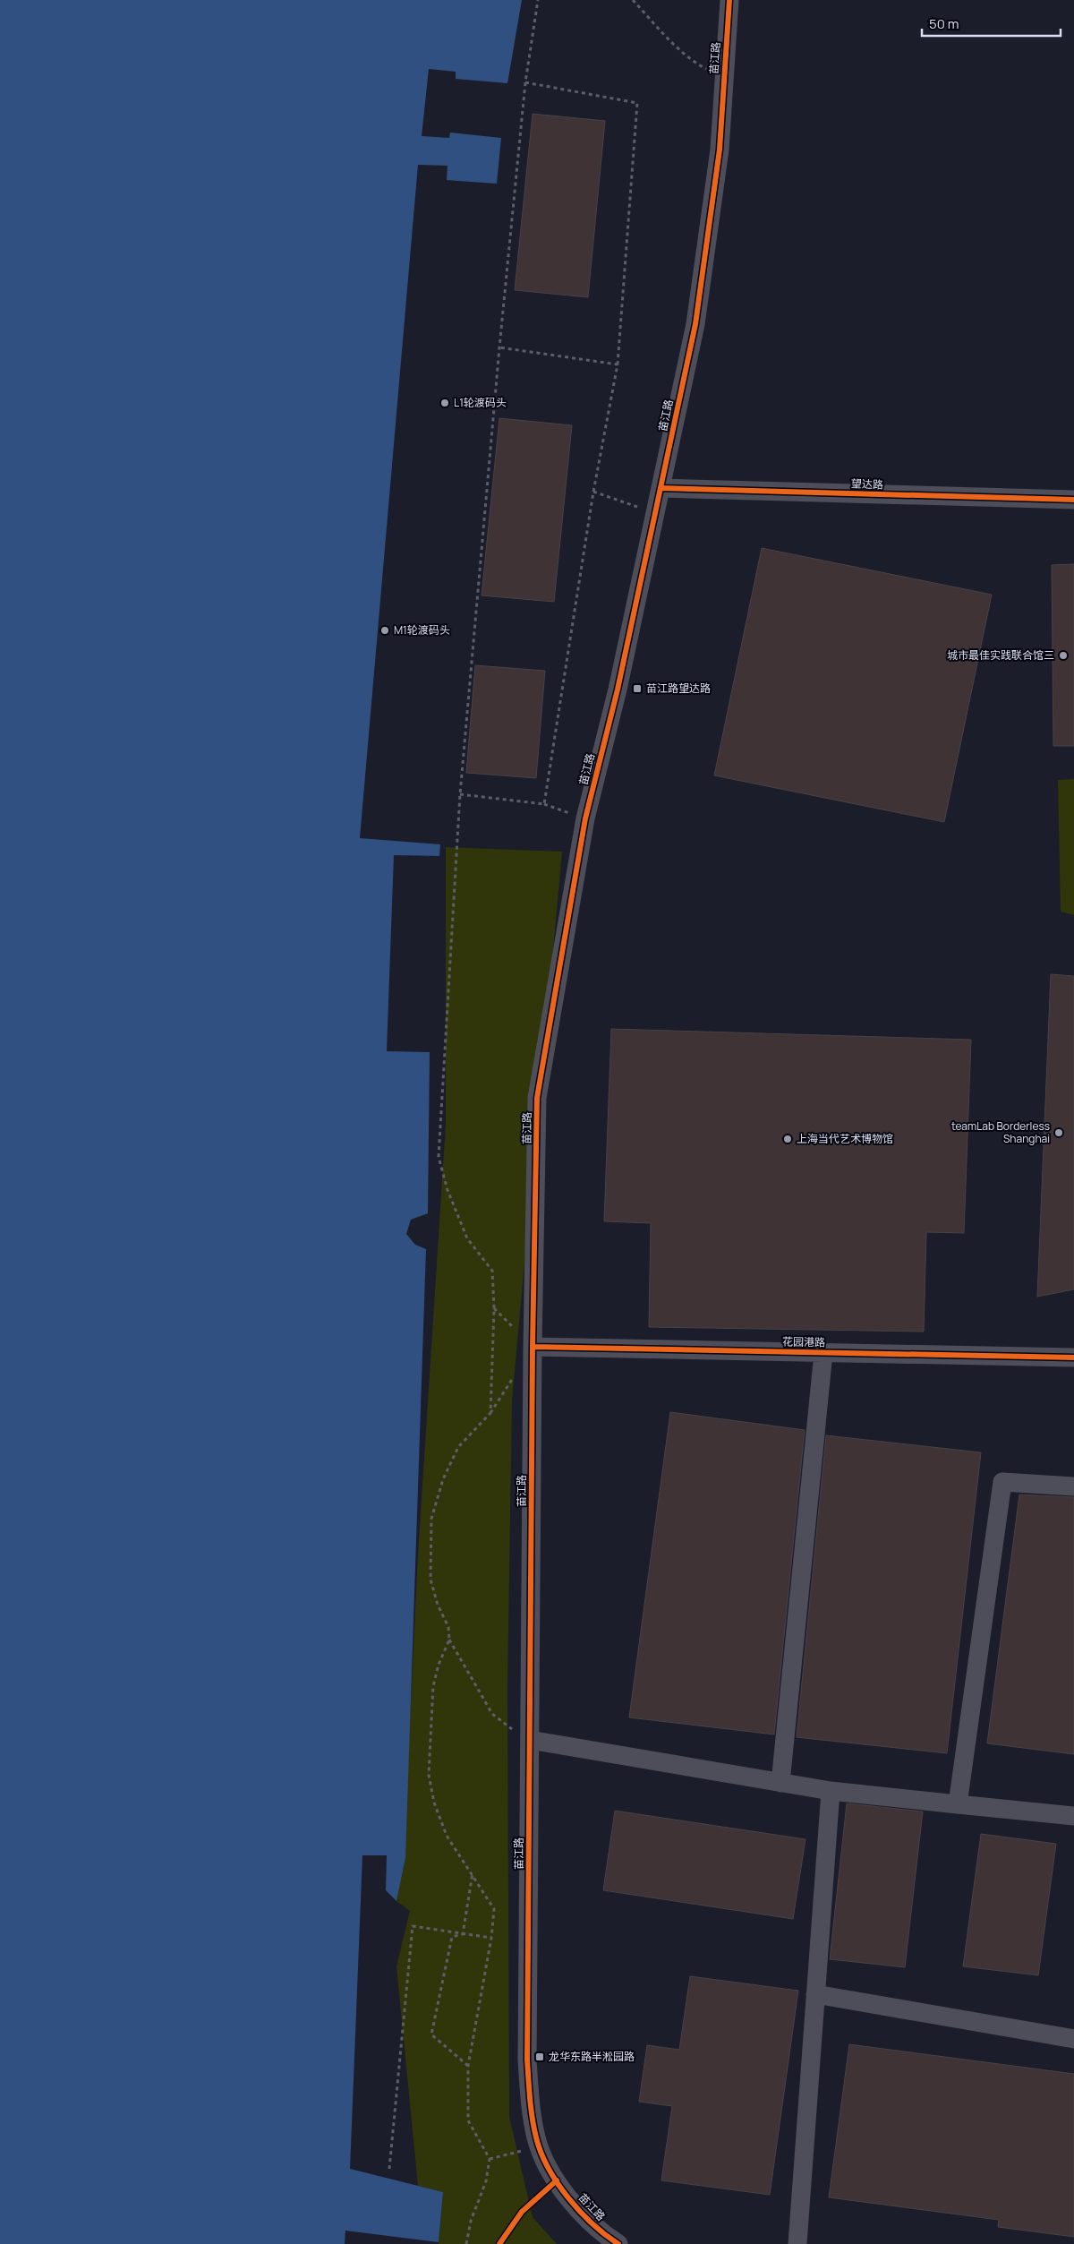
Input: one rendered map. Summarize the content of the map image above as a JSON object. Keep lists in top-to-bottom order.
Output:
{
  "streets": {
    "street": ["苗江路", "望达路", "花园港路"]
  },
  "crossings": [
    ["苗江路", "望达路"],
    ["苗江路", "花园港路"]
  ],
  "places": {
    "other": [
      "L1轮渡码头",
      "M1轮渡码头",
      "城市最佳实践联合馆三",
      "teamLab Borderless Shanghai",
      "上海当代艺术博物馆"
    ],
    "transit": ["苗江路望达路", "龙华东路半淞园路"]
  },
  "scale_bar": "50 m"
}
